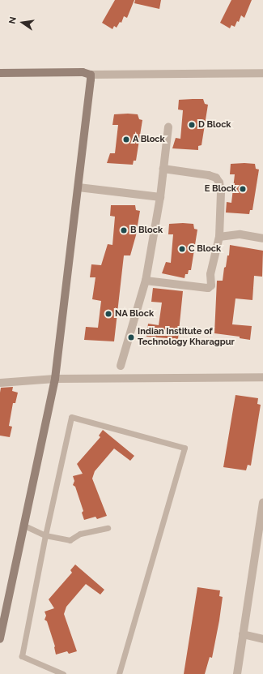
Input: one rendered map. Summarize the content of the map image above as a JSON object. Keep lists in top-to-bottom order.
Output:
{
  "places": [
    "D Block",
    "A Block",
    "E Block",
    "B Block",
    "C Block",
    "NA Block",
    "Indian Institute of Technology Kharagpur"
  ],
  "north": "left"
}
